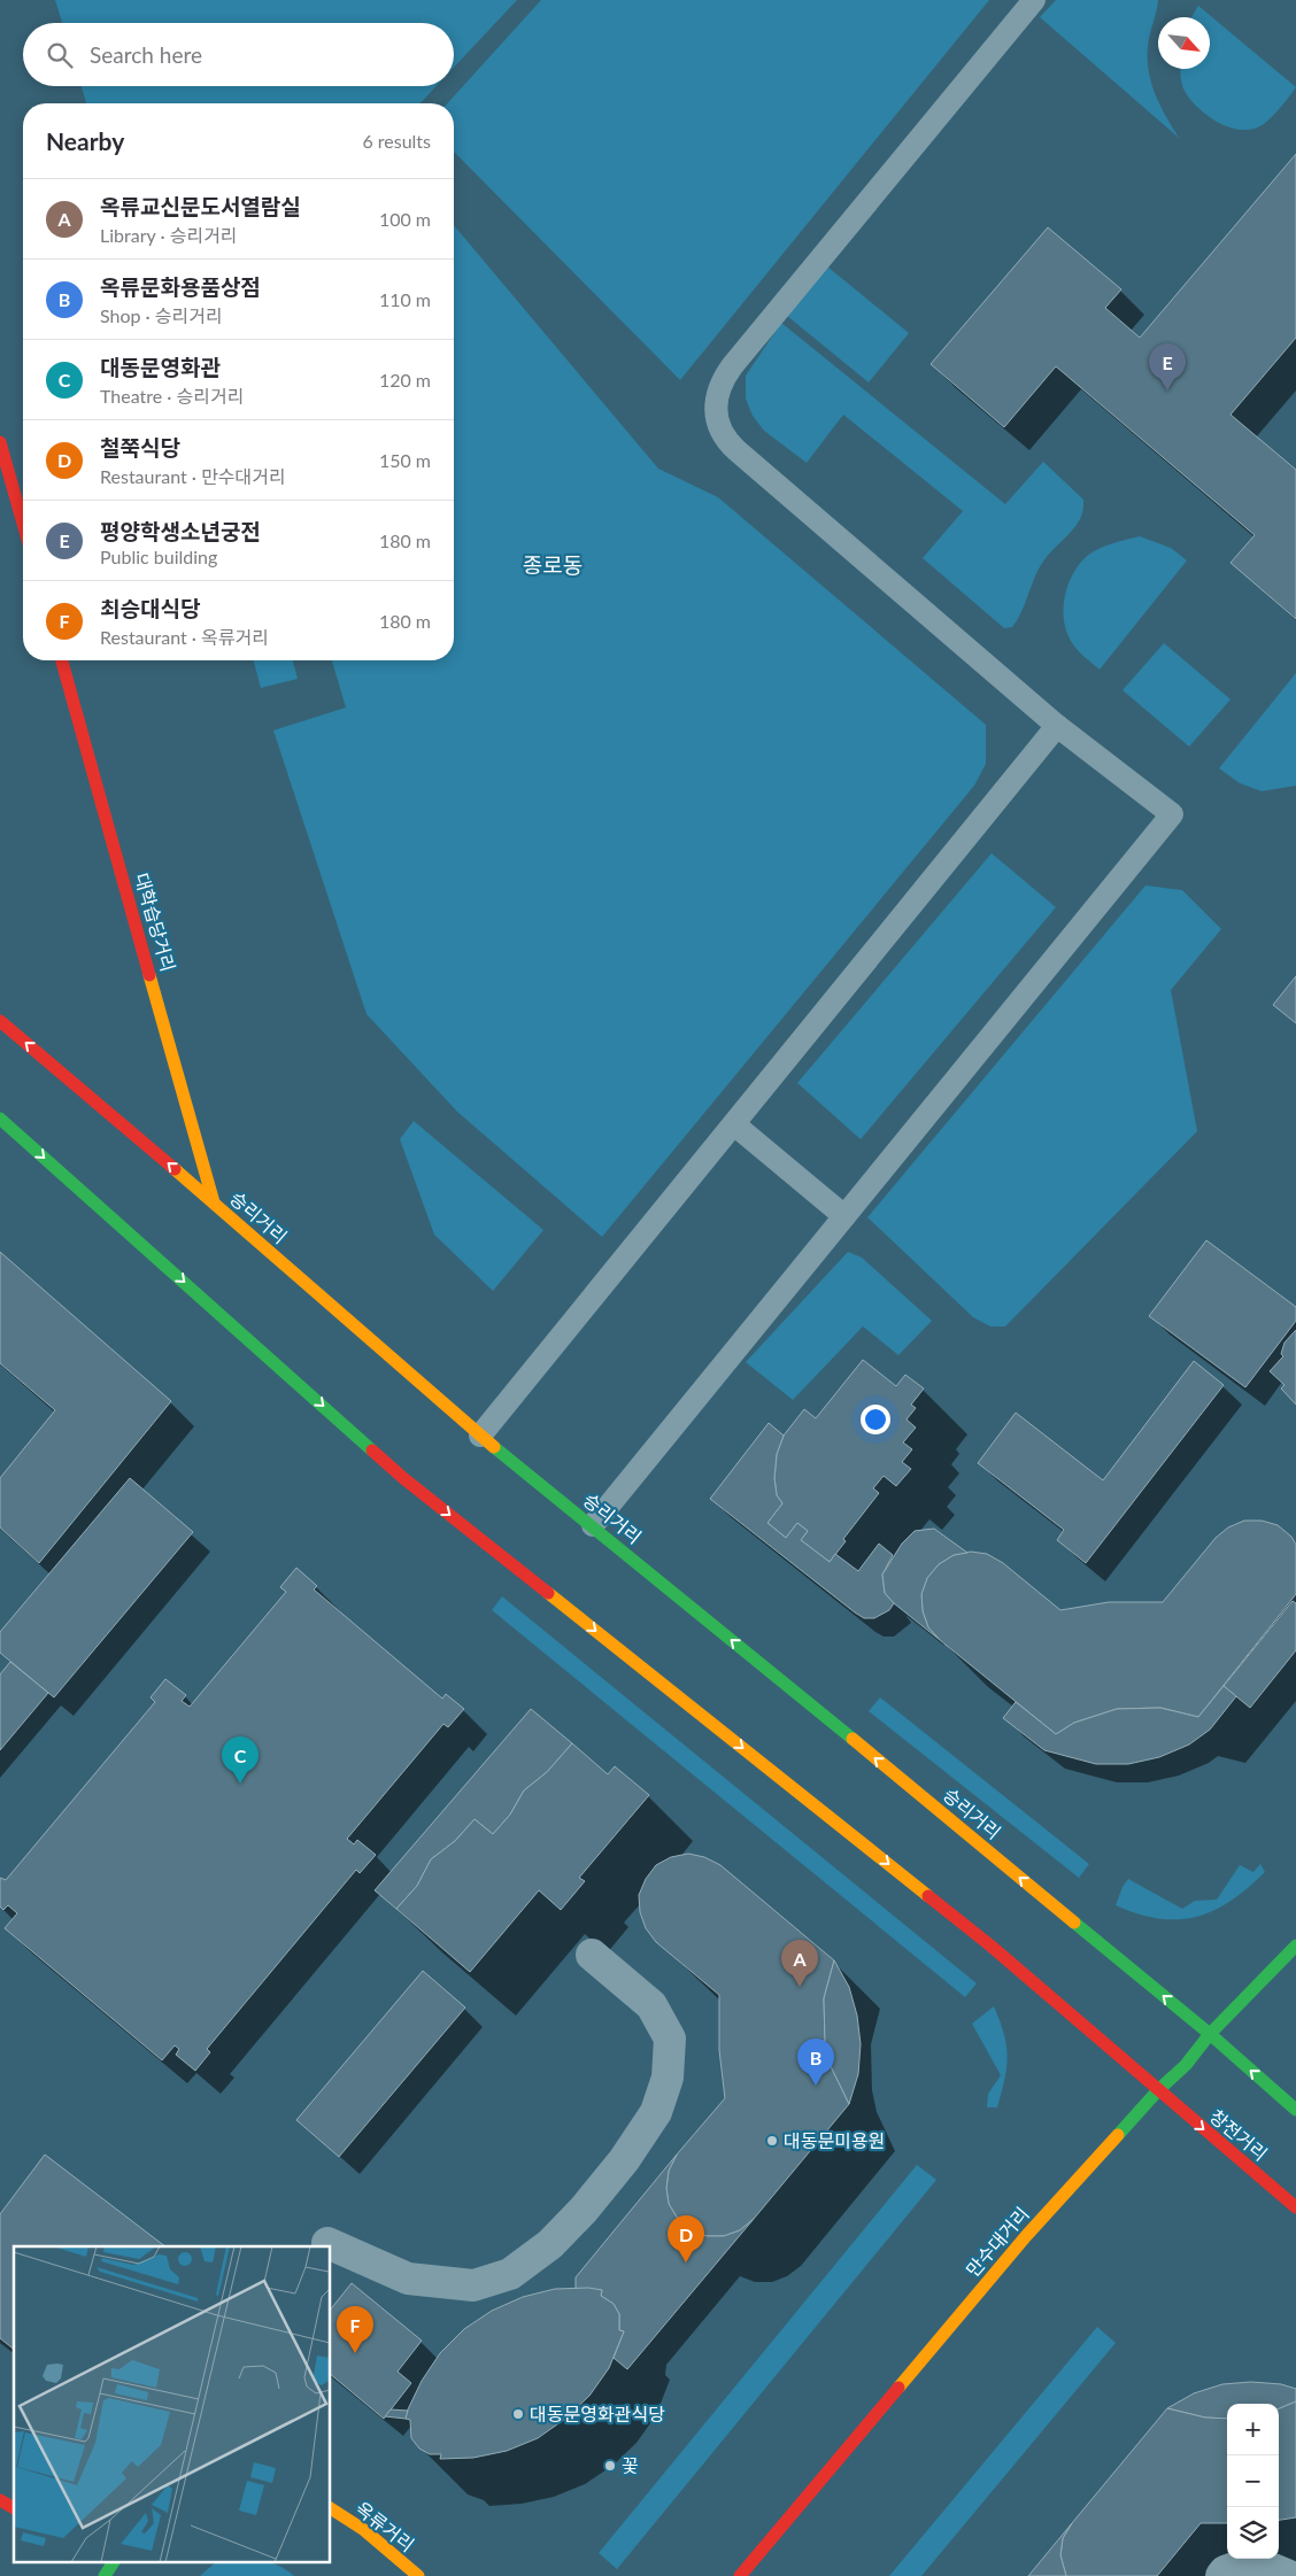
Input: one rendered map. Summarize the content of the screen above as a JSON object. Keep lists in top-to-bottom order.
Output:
{
  "streets": {
    "main road": [
      "대학습당거리",
      "승리거리",
      "창전거리",
      "만수대거리",
      "옥류거리"
    ]
  },
  "crossings": [
    ["대학습당거리", "승리거리"],
    ["승리거리", "만수대거리"],
    ["창전거리", "만수대거리"]
  ],
  "districts": ["종로동"],
  "places": ["대동문미용원", "대동문영화관식당", "꽃"],
  "north": "bottom right",
  "page": {
    "search": "Search here",
    "heading": ["Nearby", "6 results"],
    "list": [
      {
        "mark": "A",
        "name": "옥류교신문도서열람실",
        "note": "Library · 승리거리",
        "value": "100 m"
      },
      {
        "mark": "B",
        "name": "옥류문화용품상점",
        "note": "Shop · 승리거리",
        "value": "110 m"
      },
      {
        "mark": "C",
        "name": "대동문영화관",
        "note": "Theatre · 승리거리",
        "value": "120 m"
      },
      {
        "mark": "D",
        "name": "철쭉식당",
        "note": "Restaurant · 만수대거리",
        "value": "150 m"
      },
      {
        "mark": "E",
        "name": "평양학생소년궁전",
        "note": "Public building",
        "value": "180 m"
      },
      {
        "mark": "F",
        "name": "최승대식당",
        "note": "Restaurant · 옥류거리",
        "value": "180 m"
      }
    ],
    "pins": [
      "E",
      "C",
      "A",
      "B",
      "D",
      "F"
    ],
    "map_buttons": ["+", "−"]
  }
}
